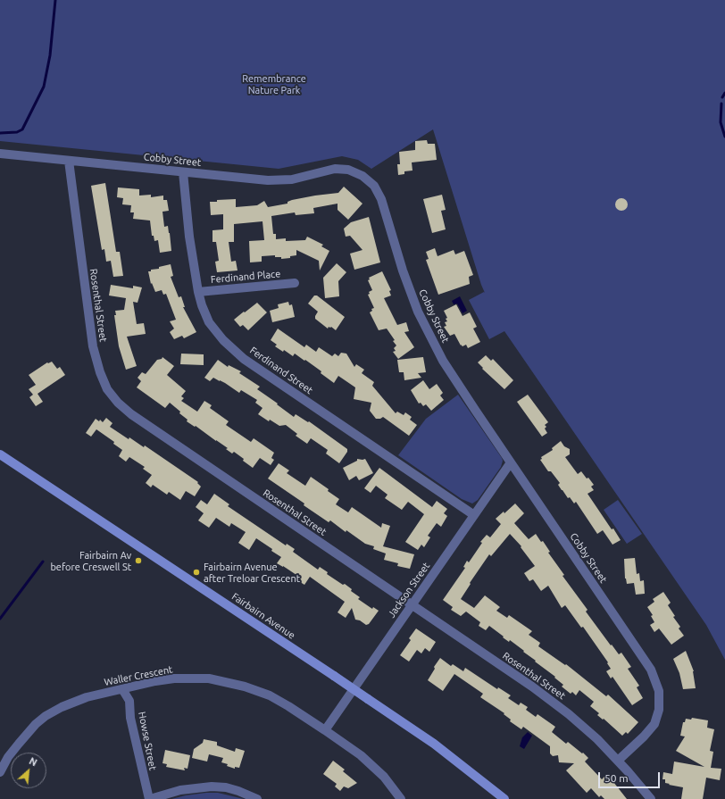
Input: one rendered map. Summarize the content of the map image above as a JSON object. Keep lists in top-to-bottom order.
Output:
{
  "streets": {
    "main road": ["Fairbairn Avenue"],
    "street": [
      "Cobby Street",
      "Ferdinand Place",
      "Rosenthal Street",
      "Ferdinand Street",
      "Jackson Street",
      "Waller Crescent",
      "Howse Street"
    ]
  },
  "crossings": [
    ["Cobby Street", "Rosenthal Street"],
    ["Cobby Street", "Ferdinand Street"],
    ["Cobby Street", "Jackson Street"],
    ["Ferdinand Place", "Ferdinand Street"],
    ["Rosenthal Street", "Jackson Street"],
    ["Ferdinand Street", "Jackson Street"],
    ["Jackson Street", "Waller Crescent"],
    ["Waller Crescent", "Howse Street"]
  ],
  "parks": ["Remembrance Nature Park"],
  "places": ["Fairbairn Av before Creswell St", "Fairbairn Avenue after Treloar Crescent"],
  "scale_bar": "50 m",
  "north": "top right"
}
